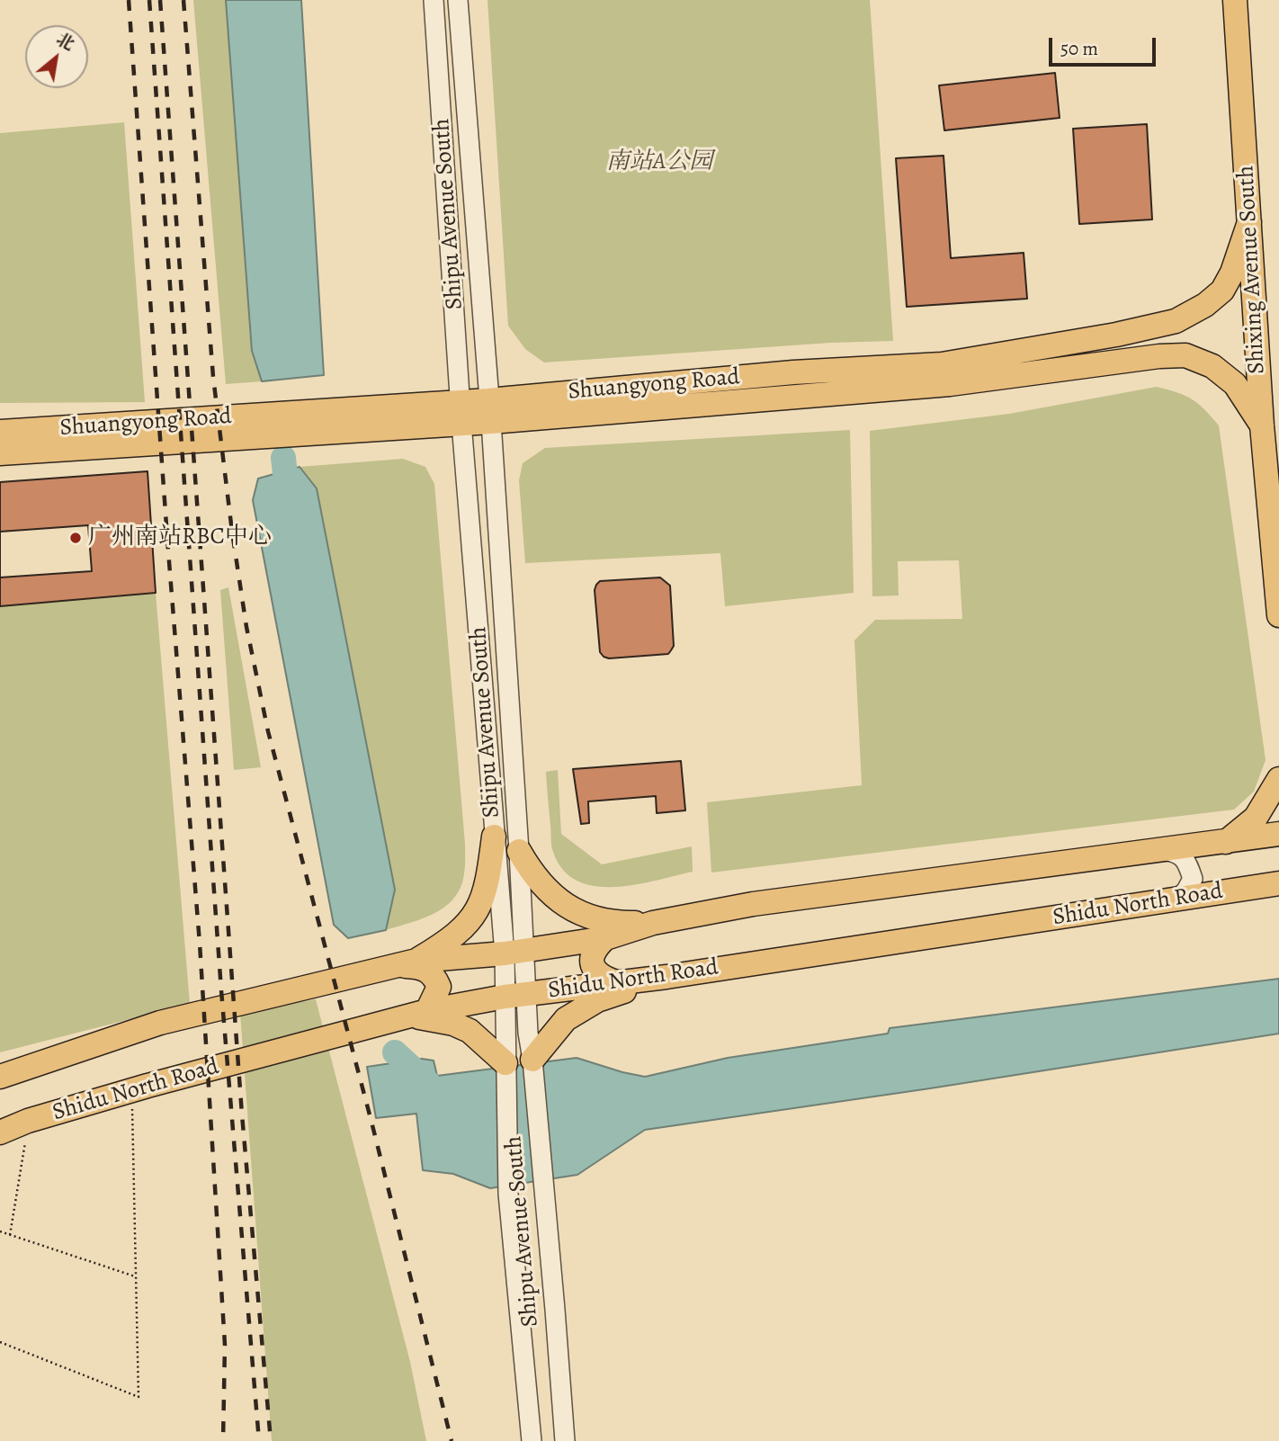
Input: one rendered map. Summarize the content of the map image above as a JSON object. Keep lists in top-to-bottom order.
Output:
{
  "streets": {
    "main road": ["Shixing Avenue South", "Shuangyong Road", "Shidu North Road"],
    "street": ["Shipu Avenue South"]
  },
  "crossings": [
    ["Shipu Avenue South", "Shuangyong Road"],
    ["Shipu Avenue South", "Shidu North Road"],
    ["Shixing Avenue South", "Shuangyong Road"]
  ],
  "parks": ["南站A公园"],
  "places": ["广州南站RBC中心"],
  "scale_bar": "50 m",
  "north": "top right"
}
